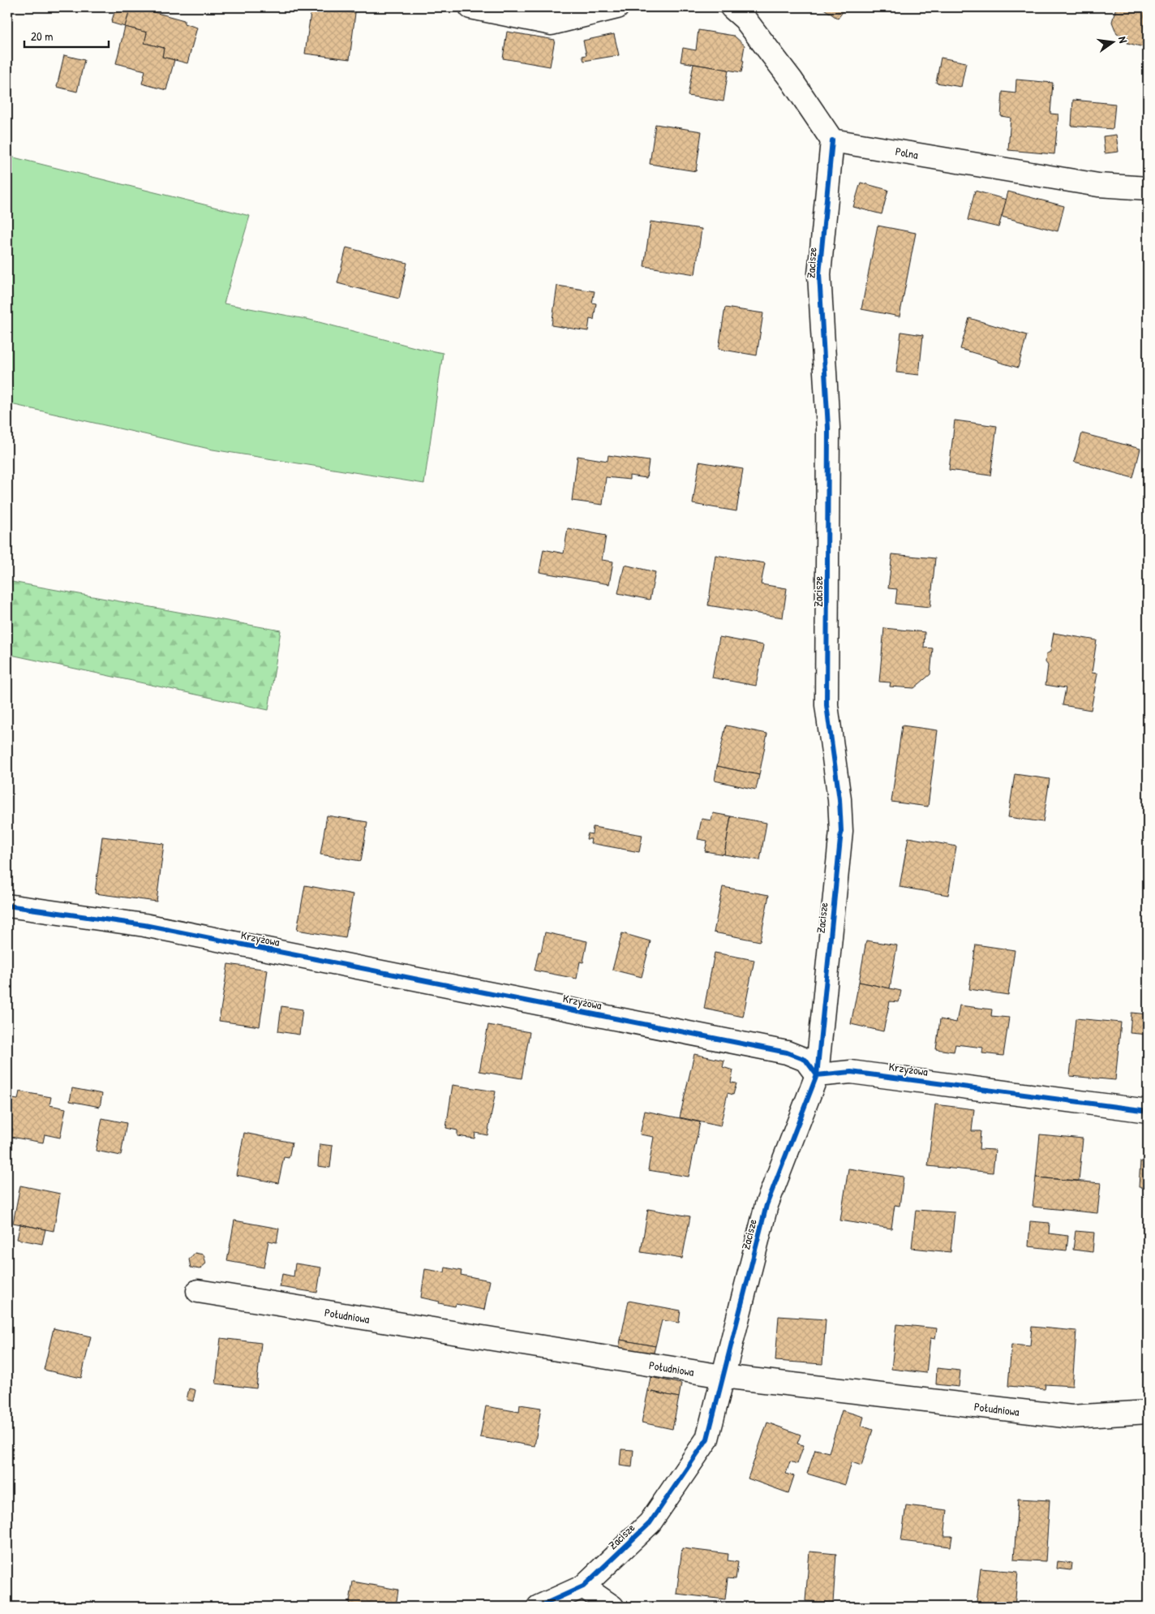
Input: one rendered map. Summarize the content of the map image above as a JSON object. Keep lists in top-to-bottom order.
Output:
{
  "streets": {
    "street": [
      "Polna",
      "Zacisze",
      "Krzyżowa",
      "Południowa"
    ]
  },
  "crossings": [
    ["Polna", "Zacisze"],
    ["Zacisze", "Krzyżowa"],
    ["Zacisze", "Południowa"]
  ],
  "scale_bar": "20 m",
  "north": "right"
}
